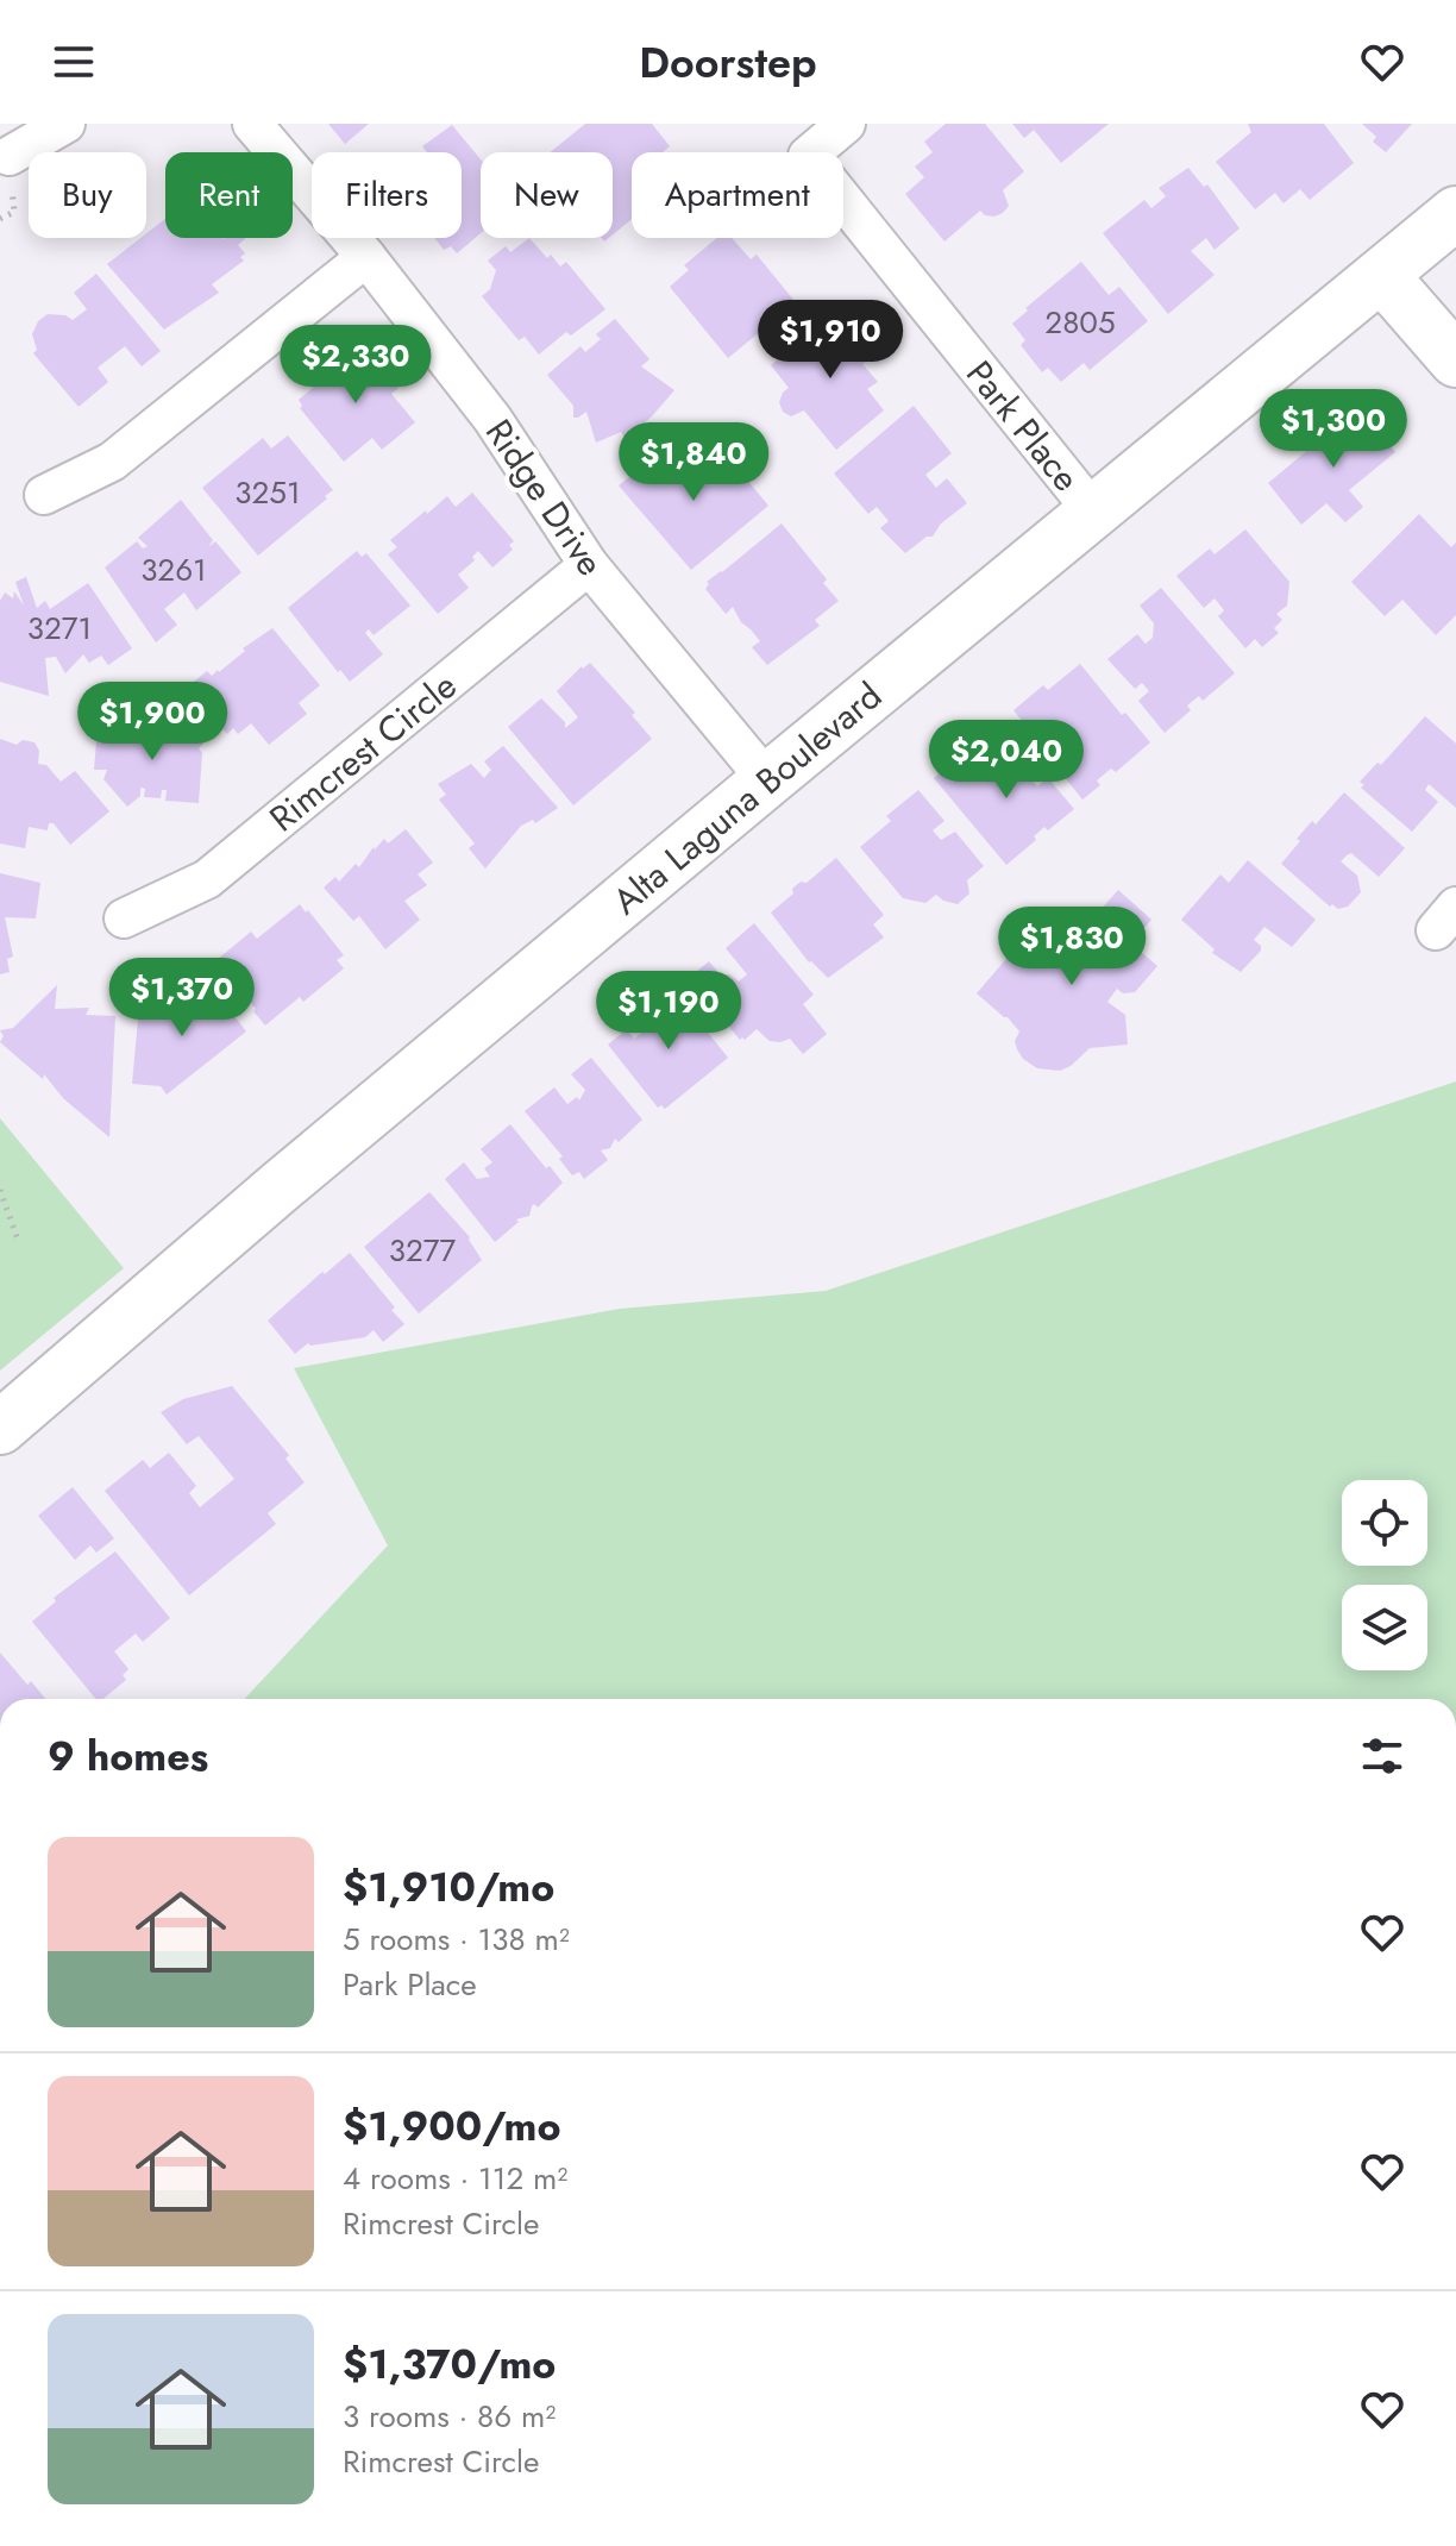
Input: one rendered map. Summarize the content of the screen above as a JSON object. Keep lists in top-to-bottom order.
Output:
{
  "streets": {
    "street": [
      "Park Place",
      "Ridge Drive",
      "Rimcrest Circle",
      "Alta Laguna Boulevard"
    ]
  },
  "crossings": [
    ["Park Place", "Alta Laguna Boulevard"],
    ["Ridge Drive", "Rimcrest Circle"],
    ["Ridge Drive", "Alta Laguna Boulevard"]
  ],
  "house_numbers": [
    "2805",
    "3251",
    "3261",
    "3271",
    "3277"
  ],
  "page": {
    "header": "Doorstep",
    "chip": [
      "Buy",
      "Rent",
      "Filters",
      "New",
      "Apartment"
    ],
    "price": [
      "$1,910",
      "$2,330",
      "$1,300",
      "$1,840",
      "$1,900",
      "$2,040",
      "$1,830",
      "$1,370",
      "$1,190"
    ],
    "heading": "9 homes",
    "list": [
      {
        "name": "$1,910/mo",
        "note": "5 rooms · 138 m² · Park Place"
      },
      {
        "name": "$1,900/mo",
        "note": "4 rooms · 112 m² · Rimcrest Circle"
      },
      {
        "name": "$1,370/mo",
        "note": "3 rooms · 86 m² · Rimcrest Circle"
      }
    ]
  }
}
